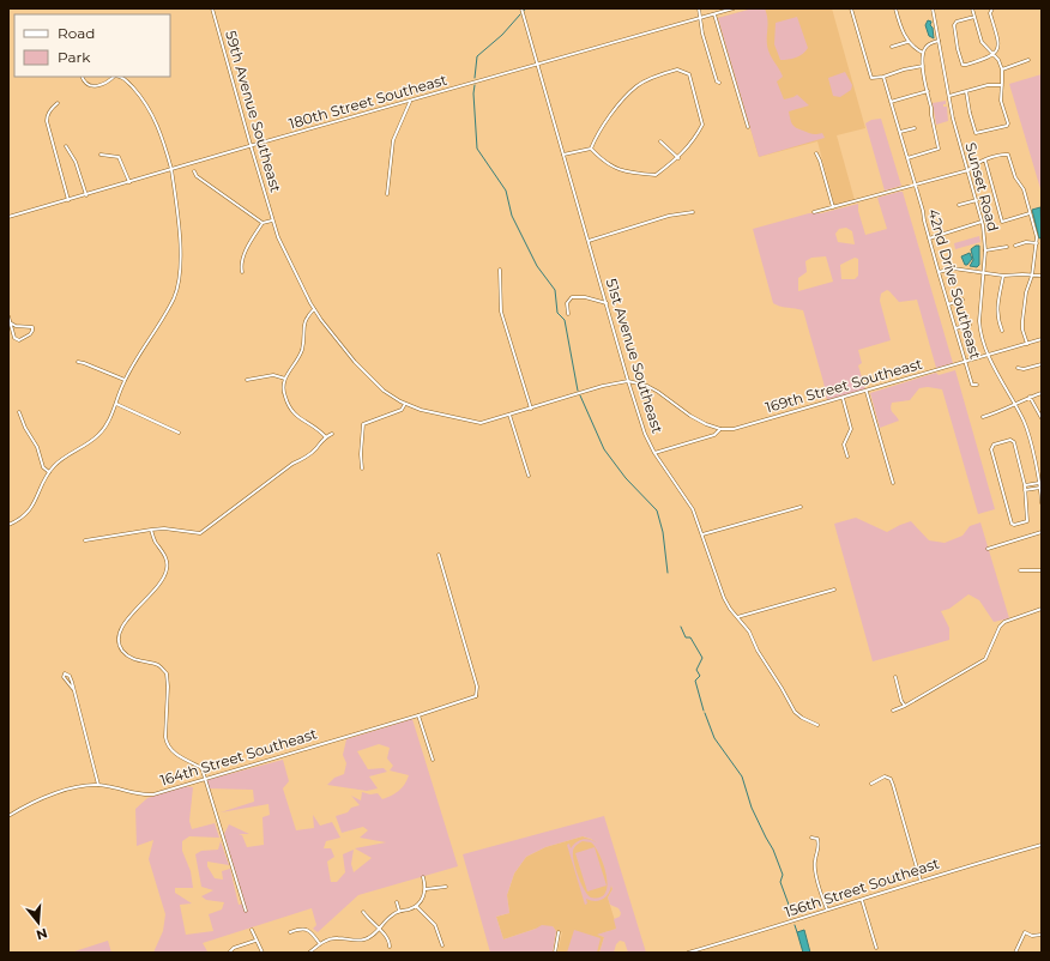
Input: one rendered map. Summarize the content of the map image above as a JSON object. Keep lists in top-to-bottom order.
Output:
{
  "streets": {
    "street": [
      "180th Street Southeast",
      "59th Avenue Southeast",
      "Sunset Road",
      "42nd Drive Southeast",
      "51st Avenue Southeast",
      "169th Street Southeast",
      "164th Street Southeast",
      "156th Street Southeast"
    ]
  },
  "crossings": [
    ["180th Street Southeast", "59th Avenue Southeast"],
    ["180th Street Southeast", "51st Avenue Southeast"],
    ["59th Avenue Southeast", "51st Avenue Southeast"],
    ["Sunset Road", "169th Street Southeast"],
    ["42nd Drive Southeast", "169th Street Southeast"],
    ["51st Avenue Southeast", "169th Street Southeast"]
  ],
  "legend": ["Road", "Park"],
  "north": "bottom"
}
